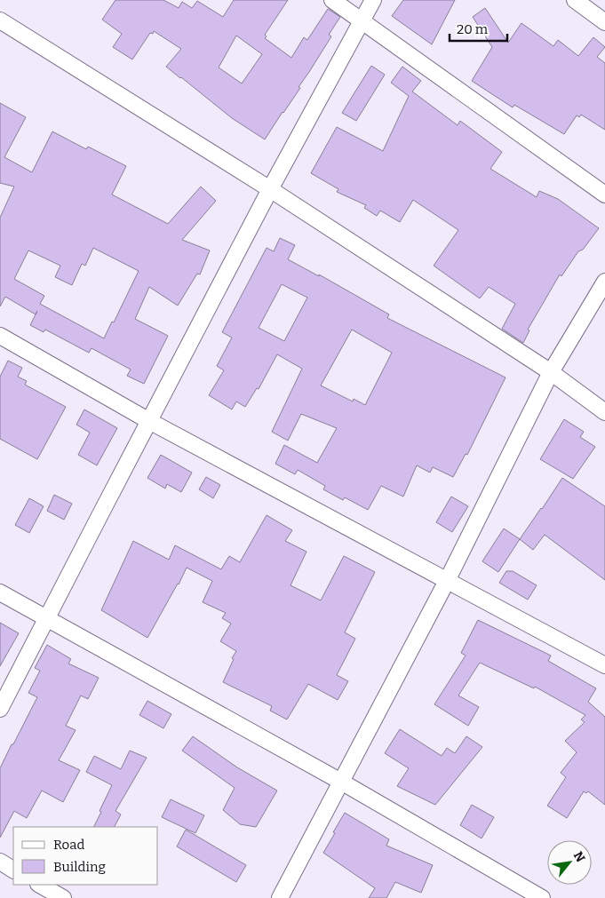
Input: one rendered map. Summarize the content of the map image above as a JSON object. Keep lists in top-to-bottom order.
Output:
{
  "legend": ["Road", "Building"],
  "scale_bar": "20 m",
  "north": "top right"
}
